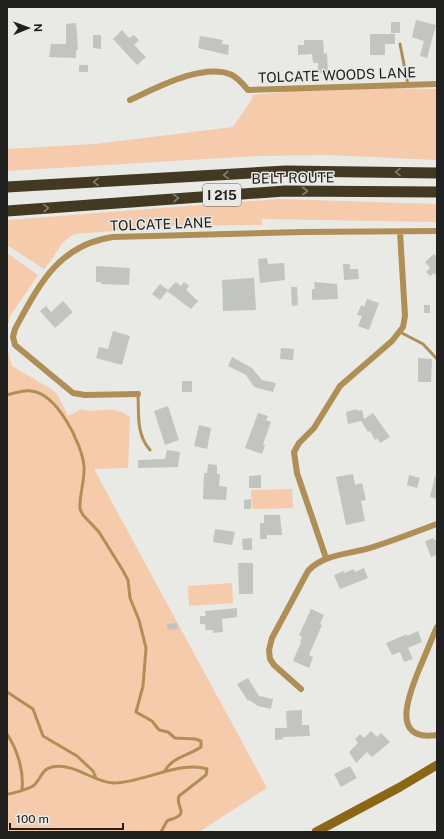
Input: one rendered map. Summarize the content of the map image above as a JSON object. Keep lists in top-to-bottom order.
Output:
{
  "streets": {
    "highway": ["BELT ROUTE", "I 215"],
    "street": ["TOLCATE WOODS LANE", "TOLCATE LANE"]
  },
  "scale_bar": "100 m",
  "north": "right"
}
